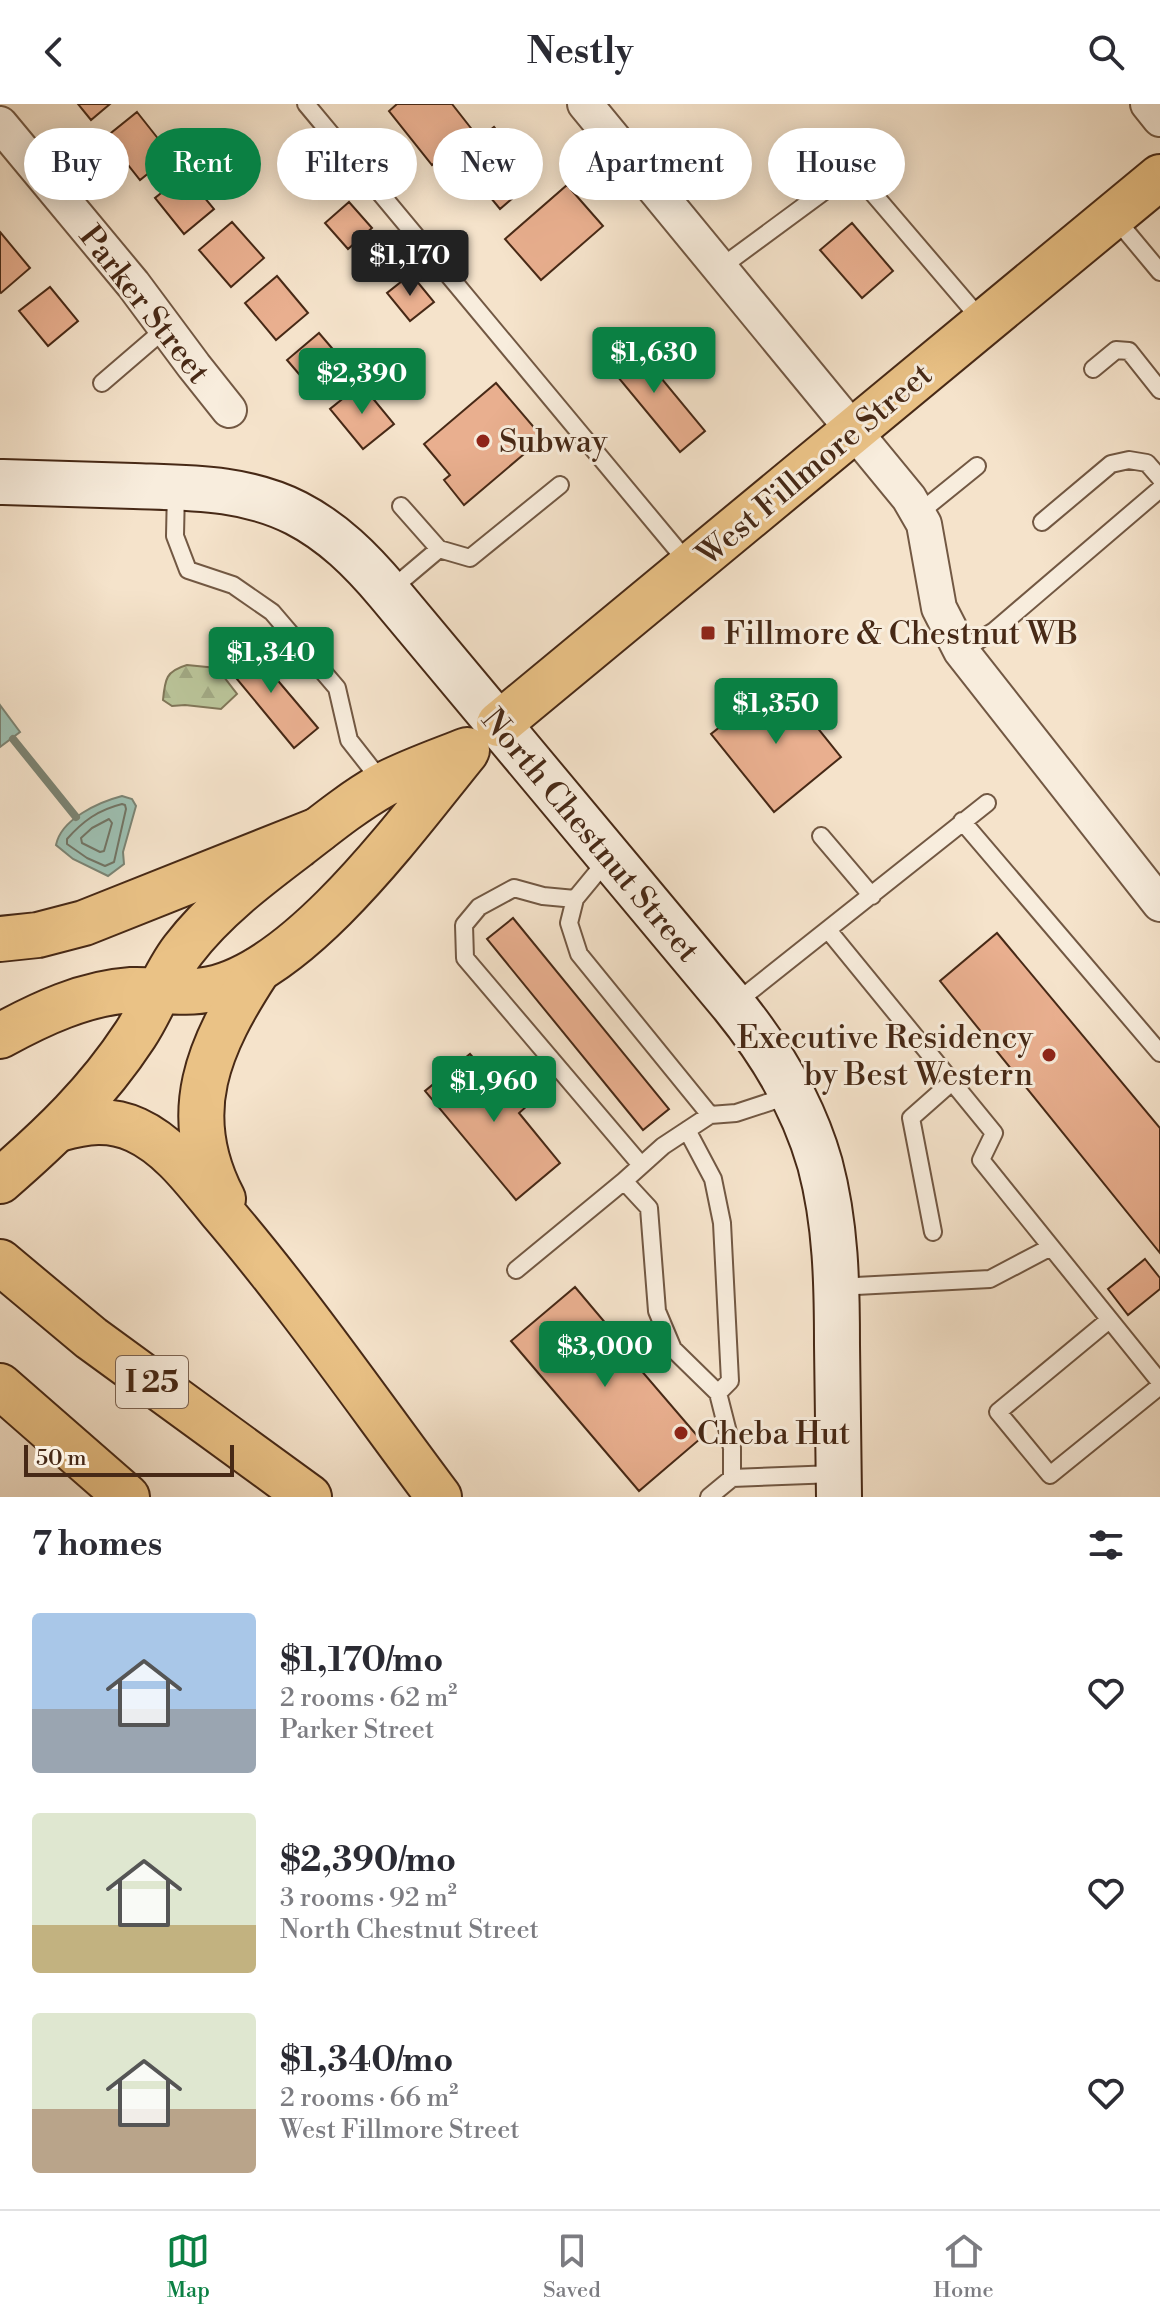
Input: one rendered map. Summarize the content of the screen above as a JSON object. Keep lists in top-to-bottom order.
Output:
{
  "streets": {
    "main road": ["West Fillmore Street", "North Chestnut Street", "I 25"],
    "street": ["Parker Street"]
  },
  "crossings": [
    ["West Fillmore Street", "North Chestnut Street"]
  ],
  "places": {
    "other": ["Subway", "Executive Residency by Best Western", "Cheba Hut"],
    "transit": ["Fillmore & Chestnut WB"]
  },
  "scale_bar": "50 m",
  "page": {
    "header": "Nestly",
    "chip": [
      "Buy",
      "Rent",
      "Filters",
      "New",
      "Apartment",
      "House"
    ],
    "price": [
      "$1,170",
      "$1,630",
      "$2,390",
      "$1,340",
      "$1,350",
      "$1,960",
      "$3,000"
    ],
    "scale": "50 m",
    "heading": "7 homes",
    "list": [
      {
        "name": "$1,170/mo",
        "note": "2 rooms · 62 m² · Parker Street"
      },
      {
        "name": "$2,390/mo",
        "note": "3 rooms · 92 m² · North Chestnut Street"
      },
      {
        "name": "$1,340/mo",
        "note": "2 rooms · 66 m² · West Fillmore Street"
      }
    ],
    "tabs": ["Map", "Saved", "Home"]
  }
}
